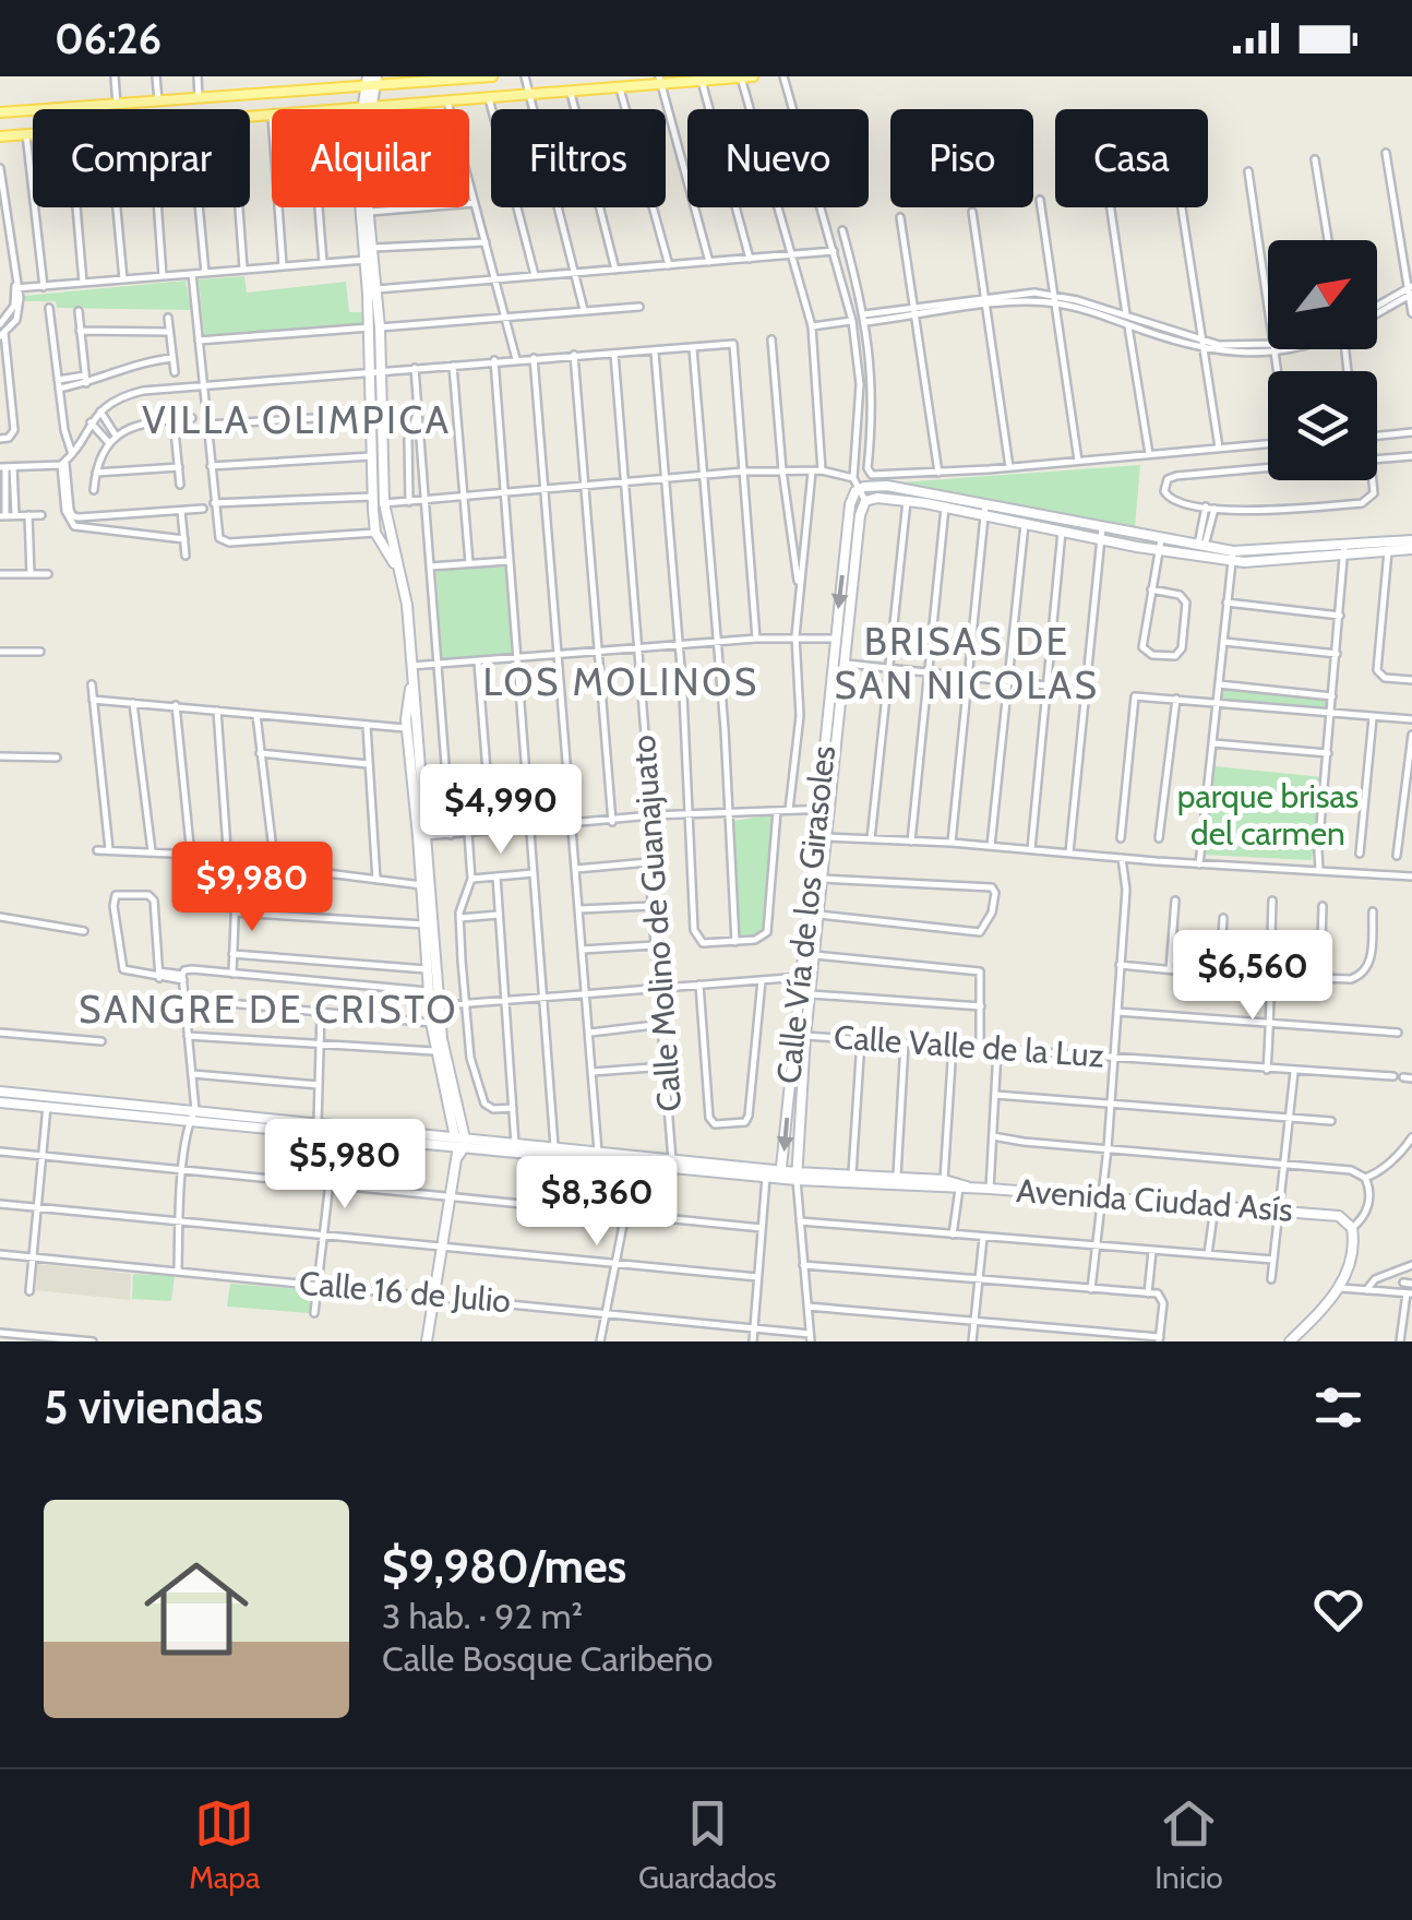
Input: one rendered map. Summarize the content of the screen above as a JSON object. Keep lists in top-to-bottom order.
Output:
{
  "streets": {
    "street": [
      "Calle Vía de los Girasoles",
      "Calle Molino de Guanajuato",
      "Calle Valle de la Luz",
      "Avenida Ciudad Asís",
      "Calle 16 de Julio"
    ]
  },
  "crossings": [
    ["Calle Vía de los Girasoles", "Calle Valle de la Luz"],
    ["Calle Vía de los Girasoles", "Avenida Ciudad Asís"],
    ["Calle Molino de Guanajuato", "Avenida Ciudad Asís"]
  ],
  "districts": [
    "VILLA OLIMPICA",
    "BRISAS DE SAN NICOLAS",
    "LOS MOLINOS",
    "SANGRE DE CRISTO"
  ],
  "parks": ["parque brisas del carmen"],
  "north": "top right",
  "page": {
    "status": "06:26",
    "chip": [
      "Comprar",
      "Alquilar",
      "Filtros",
      "Nuevo",
      "Piso",
      "Casa"
    ],
    "price": [
      "$4,990",
      "$9,980",
      "$6,560",
      "$5,980",
      "$8,360"
    ],
    "heading": "5 viviendas",
    "list": [
      {
        "name": "$9,980/mes",
        "note": "3 hab. · 92 m² · Calle Bosque Caribeño"
      }
    ],
    "tabs": ["Mapa", "Guardados", "Inicio"]
  }
}
